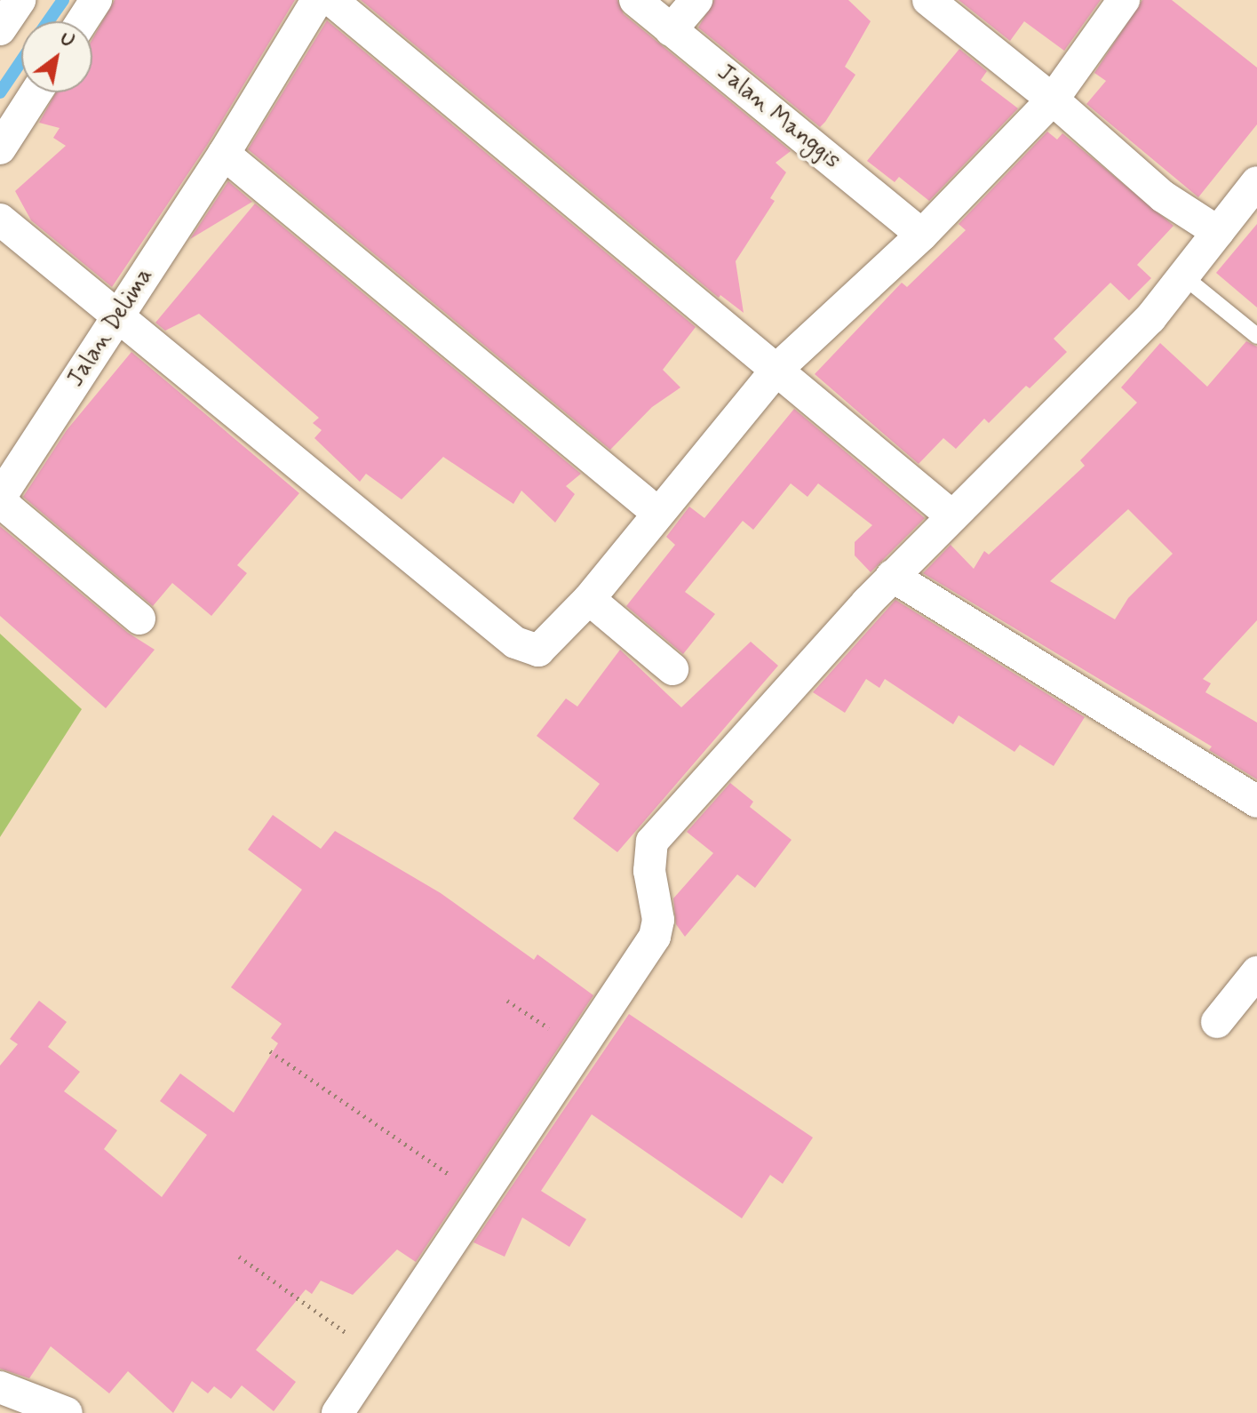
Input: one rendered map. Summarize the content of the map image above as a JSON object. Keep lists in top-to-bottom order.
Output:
{
  "streets": {
    "street": ["Jalan Manggis", "Jalan Delima"]
  },
  "north": "top right"
}
